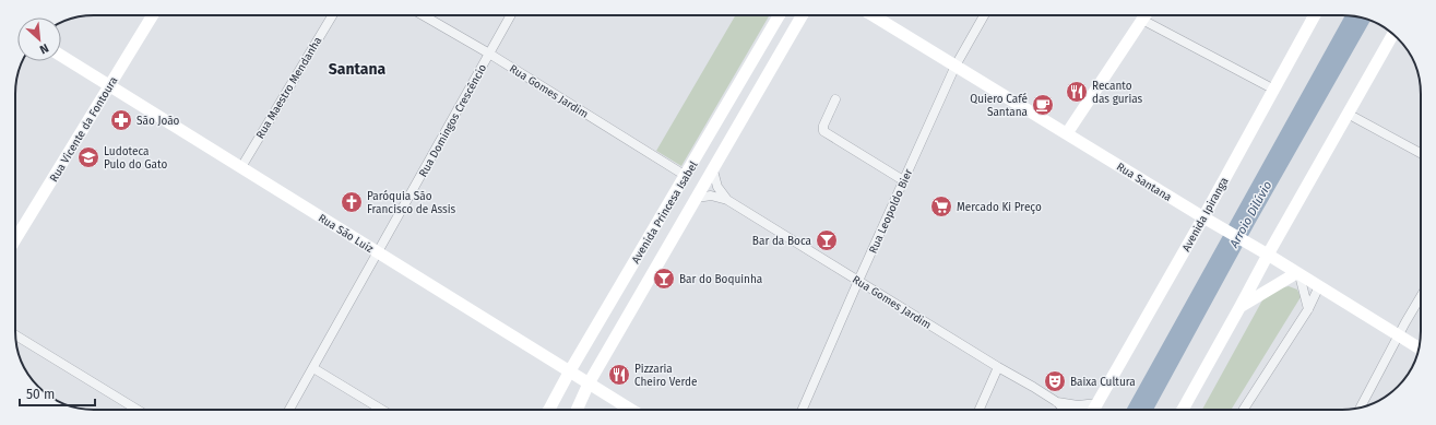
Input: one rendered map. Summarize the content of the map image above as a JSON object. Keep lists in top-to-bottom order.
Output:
{
  "streets": {
    "main road": [
      "Rua Vicente da Fontoura",
      "Rua Santana",
      "Avenida Princesa Isabel",
      "Avenida Ipiranga",
      "Rua São Luiz"
    ],
    "street": [
      "Rua Maestro Mendanha",
      "Rua Gomes Jardim",
      "Rua Domingos Crescêncio",
      "Rua Leopoldo Bier"
    ]
  },
  "crossings": [
    ["Rua Maestro Mendanha", "Rua São Luiz"],
    ["Rua Gomes Jardim", "Rua Domingos Crescêncio"],
    ["Rua Gomes Jardim", "Rua Leopoldo Bier"],
    ["Rua Gomes Jardim", "Avenida Princesa Isabel"],
    ["Rua Gomes Jardim", "Avenida Ipiranga"],
    ["Rua Domingos Crescêncio", "Rua São Luiz"],
    ["Rua Vicente da Fontoura", "Rua São Luiz"],
    ["Rua Santana", "Rua Leopoldo Bier"],
    ["Rua Santana", "Avenida Ipiranga"],
    ["Avenida Princesa Isabel", "Rua São Luiz"]
  ],
  "districts": ["Santana"],
  "water": ["Arroio Dilúvio"],
  "places": {
    "restaurant": ["Recanto das gurias", "Pizzaria Cheiro Verde"],
    "cafe": ["Quiero Café Santana"],
    "pharmacy": ["São João"],
    "school or university": ["Ludoteca Pulo do Gato"],
    "church": ["Paróquia São Francisco de Assis"],
    "supermarket": ["Mercado Ki Preço"],
    "bar": ["Bar da Boca", "Bar do Boquinha"],
    "theatre": ["Baixa Cultura"]
  },
  "scale_bar": "50 m",
  "north": "bottom right"
}
